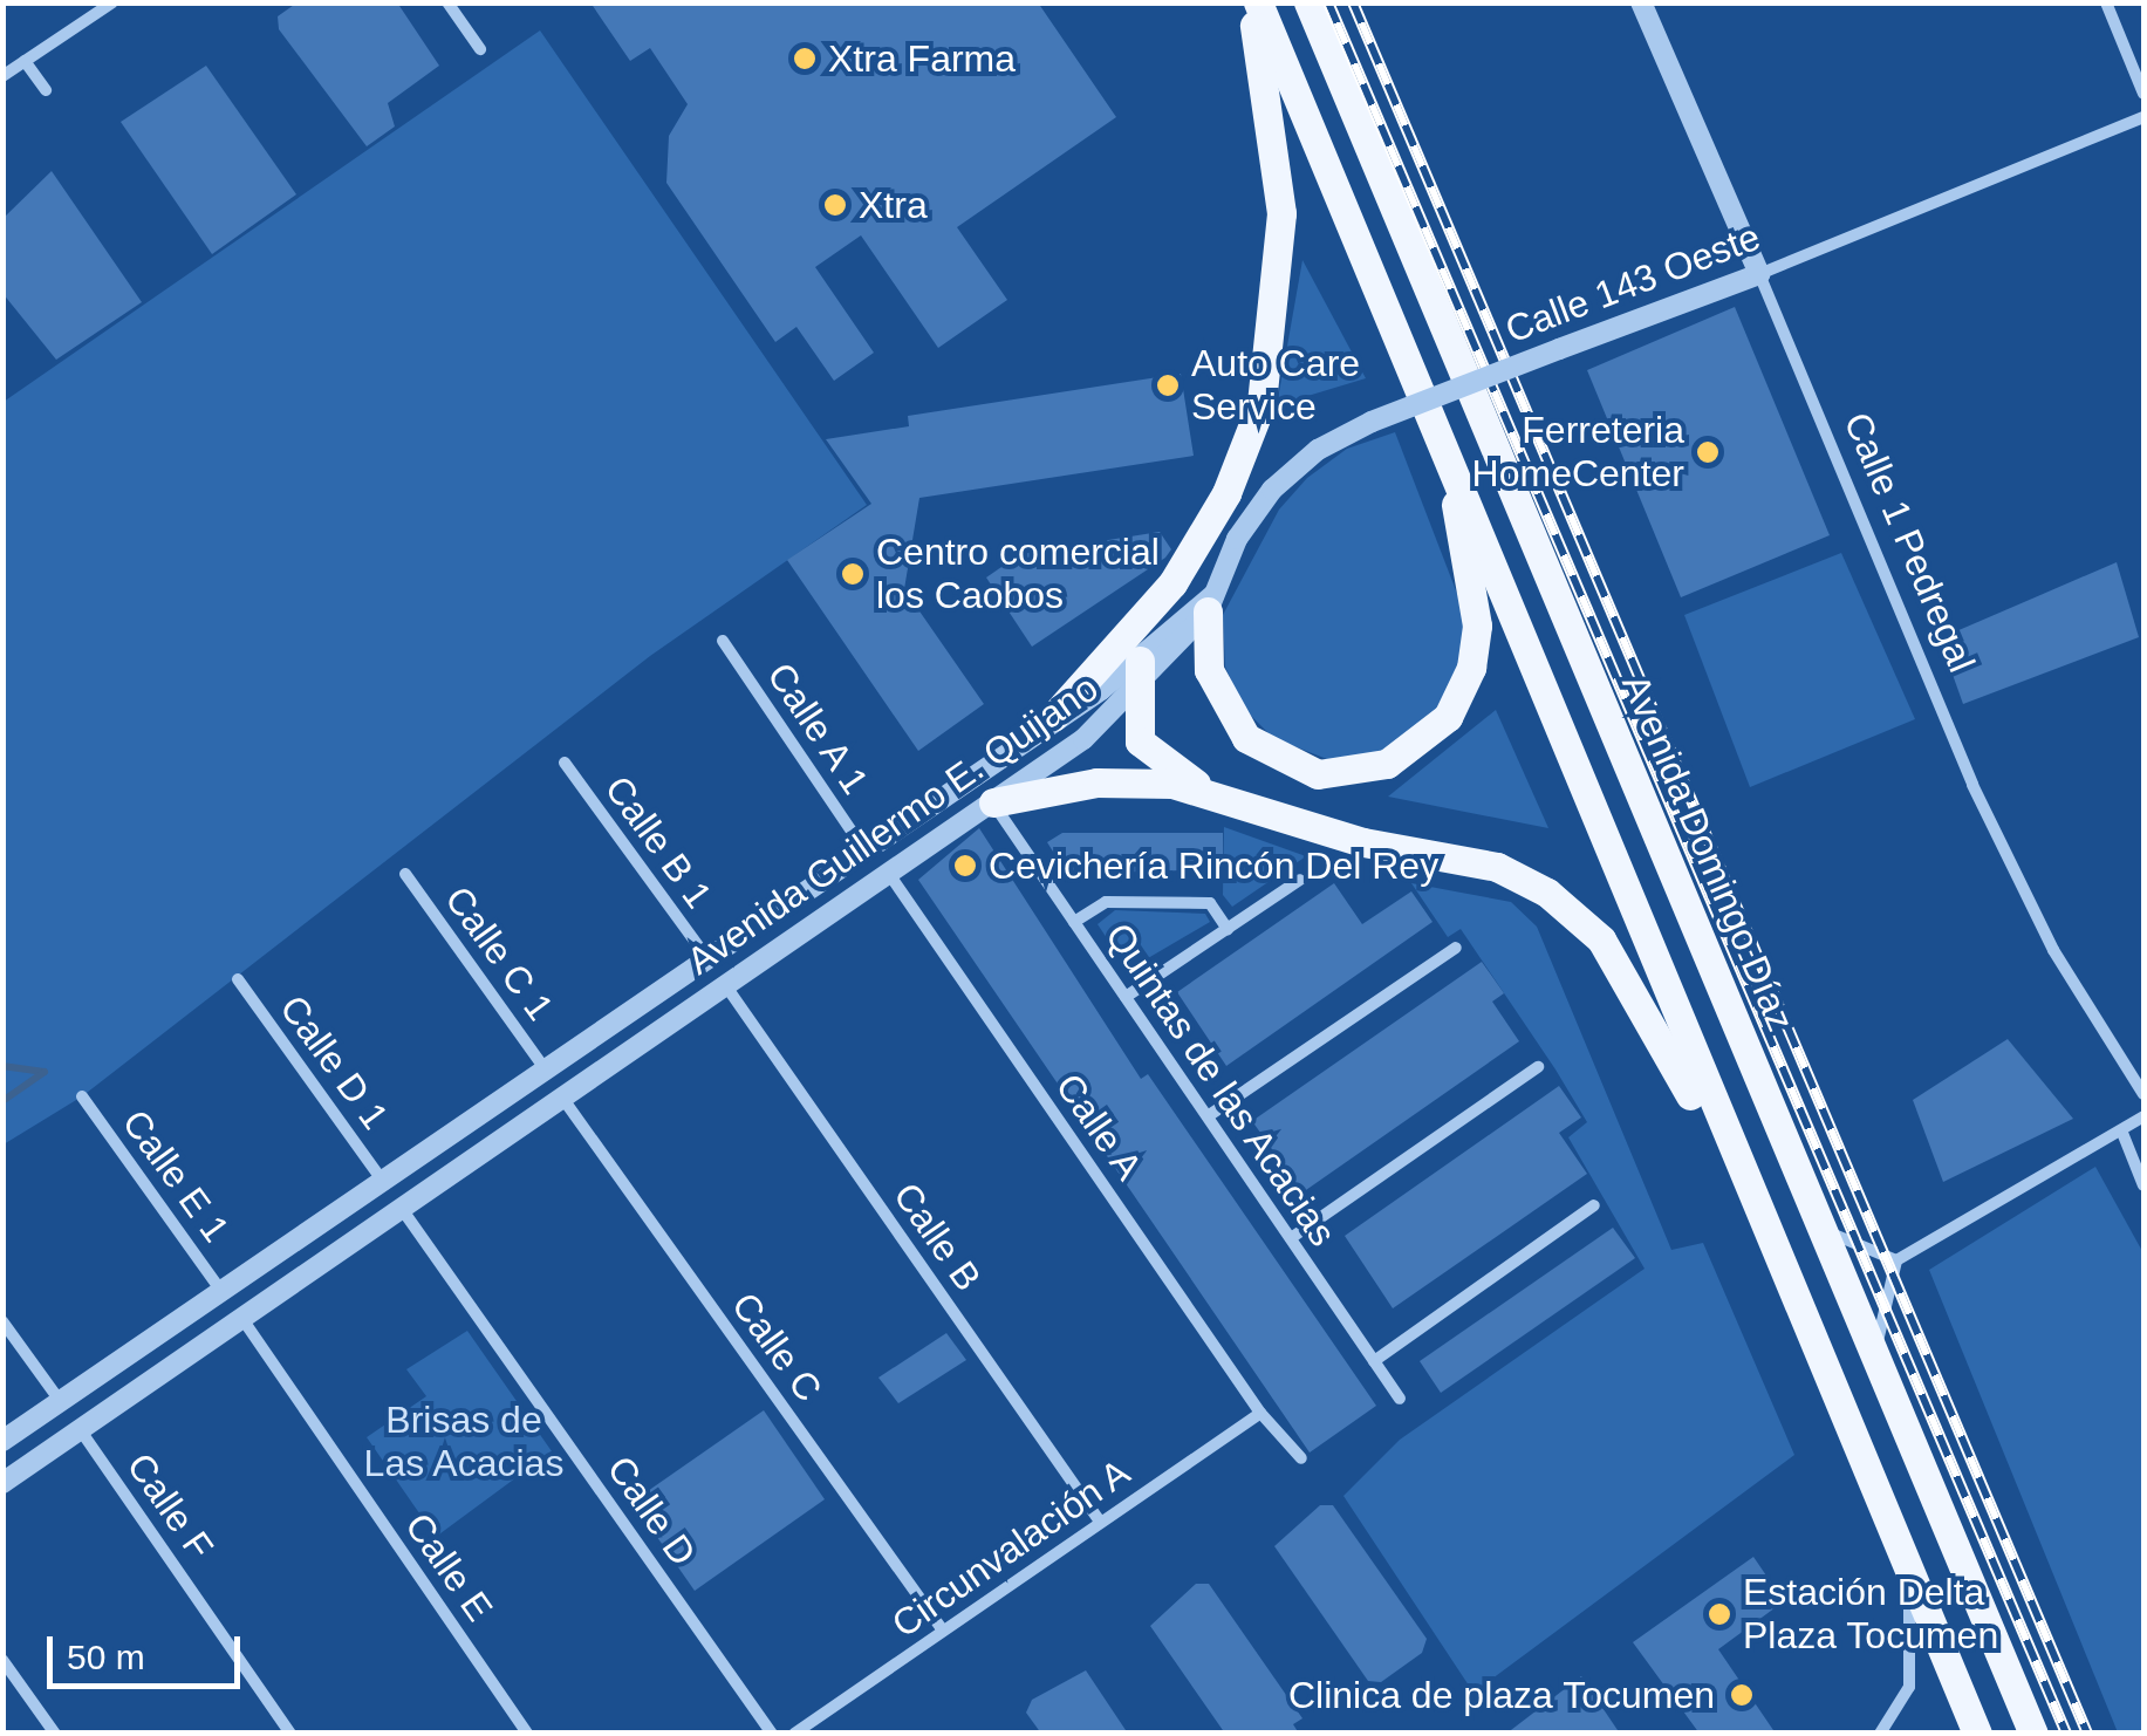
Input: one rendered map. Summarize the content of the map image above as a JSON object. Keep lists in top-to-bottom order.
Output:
{
  "streets": {
    "main road": ["Avenida Domingo Díaz"],
    "street": [
      "Calle 143 Oeste",
      "Calle 1 Pedregal",
      "Calle A 1",
      "Avenida Guillermo E. Quijano",
      "Calle B 1",
      "Calle C 1",
      "Calle D 1",
      "Quintas de las Acacias",
      "Calle A",
      "Calle E 1",
      "Calle B",
      "Calle C",
      "Calle F",
      "Calle D",
      "Circunvalación A",
      "Calle E"
    ]
  },
  "crossings": [
    ["Calle 143 Oeste", "Calle 1 Pedregal"],
    ["Calle 143 Oeste", "Avenida Guillermo E. Quijano"],
    ["Calle A 1", "Avenida Guillermo E. Quijano"],
    ["Avenida Guillermo E. Quijano", "Calle B 1"],
    ["Avenida Guillermo E. Quijano", "Calle C 1"],
    ["Avenida Guillermo E. Quijano", "Calle D 1"],
    ["Avenida Guillermo E. Quijano", "Quintas de las Acacias"],
    ["Avenida Guillermo E. Quijano", "Calle A"],
    ["Avenida Guillermo E. Quijano", "Calle E 1"],
    ["Avenida Guillermo E. Quijano", "Calle B"],
    ["Avenida Guillermo E. Quijano", "Calle C"],
    ["Avenida Guillermo E. Quijano", "Calle F"],
    ["Avenida Guillermo E. Quijano", "Calle D"],
    ["Avenida Guillermo E. Quijano", "Calle E"],
    ["Calle A", "Circunvalación A"],
    ["Calle B", "Circunvalación A"],
    ["Calle C", "Circunvalación A"]
  ],
  "parks": ["Brisas de Las Acacias"],
  "places": [
    "Xtra Farma",
    "Xtra",
    "Auto Care Service",
    "Ferreteria HomeCenter",
    "Centro comercial los Caobos",
    "Cevichería Rincón Del Rey",
    "Estación Delta Plaza Tocumen",
    "Clinica de plaza Tocumen"
  ],
  "scale_bar": "50 m"
}
